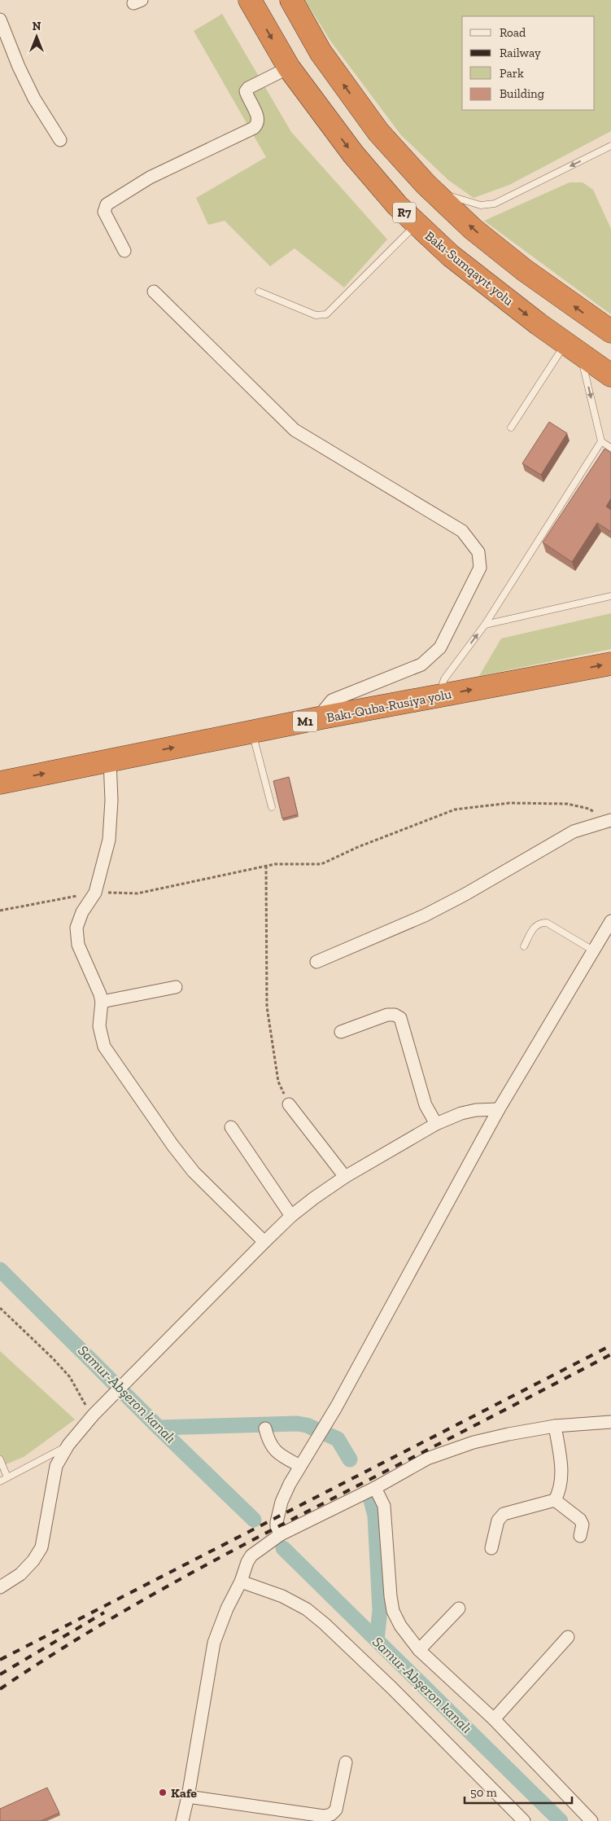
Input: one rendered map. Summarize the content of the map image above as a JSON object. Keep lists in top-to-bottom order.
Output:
{
  "streets": {
    "highway": [
      "R7",
      "Bakı-Sumqayıt yolu",
      "Bakı-Quba-Rusiya yolu",
      "M1"
    ]
  },
  "one_way": ["Bakı-Quba-Rusiya yolu"],
  "water": ["Samur-Abşeron kanalı"],
  "places": ["Kafe"],
  "legend": [
    "Road",
    "Railway",
    "Park",
    "Building"
  ],
  "scale_bar": "50 m",
  "north": "top"
}
